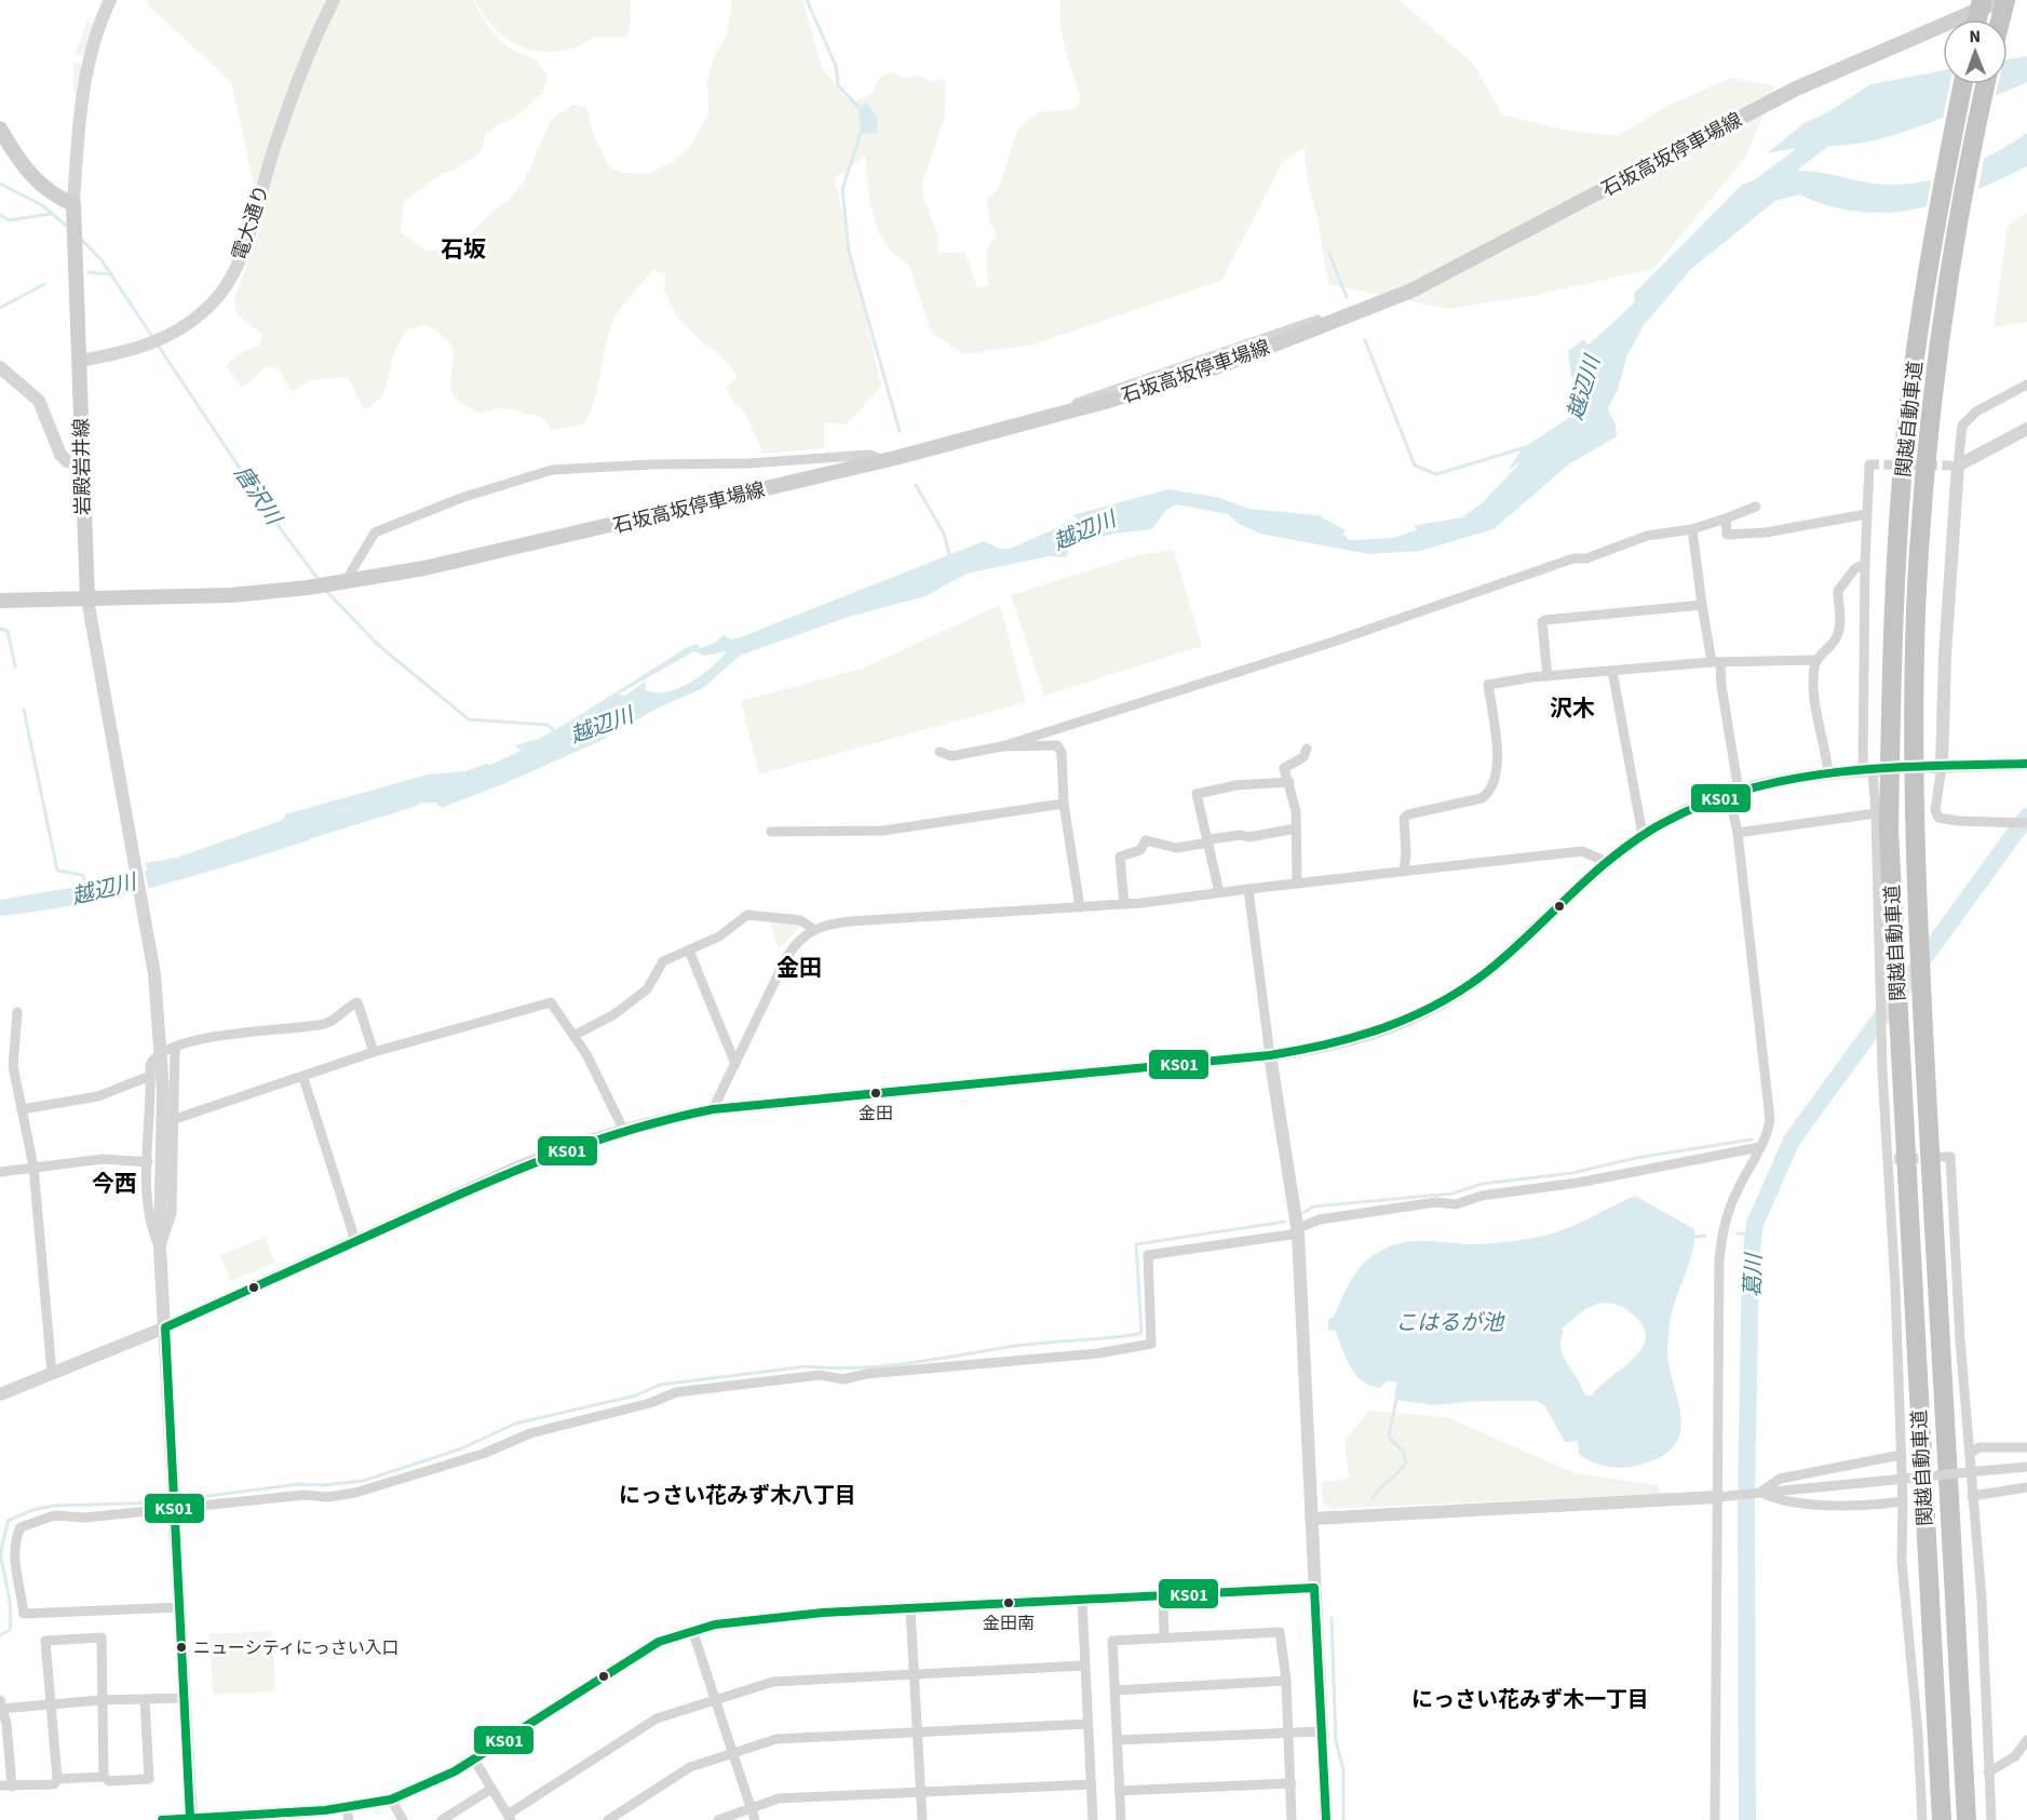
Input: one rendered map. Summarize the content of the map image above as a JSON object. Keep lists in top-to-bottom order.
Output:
{
  "streets": {
    "highway": ["関越自動車道"],
    "main road": ["石坂高坂停車場線", "岩殿岩井線"],
    "street": ["電大通り"]
  },
  "crossings": [
    ["石坂高坂停車場線", "岩殿岩井線"],
    ["電大通り", "岩殿岩井線"]
  ],
  "districts": [
    "石坂",
    "沢木",
    "金田",
    "今西",
    "にっさい花みず木八丁目",
    "にっさい花みず木一丁目"
  ],
  "water": [
    "越辺川",
    "唐沢川",
    "葛川",
    "こはるが池"
  ],
  "places": ["金田", "金田南", "ニューシティにっさい入口"],
  "lines": ["transit line KS01"],
  "north": "top"
}
